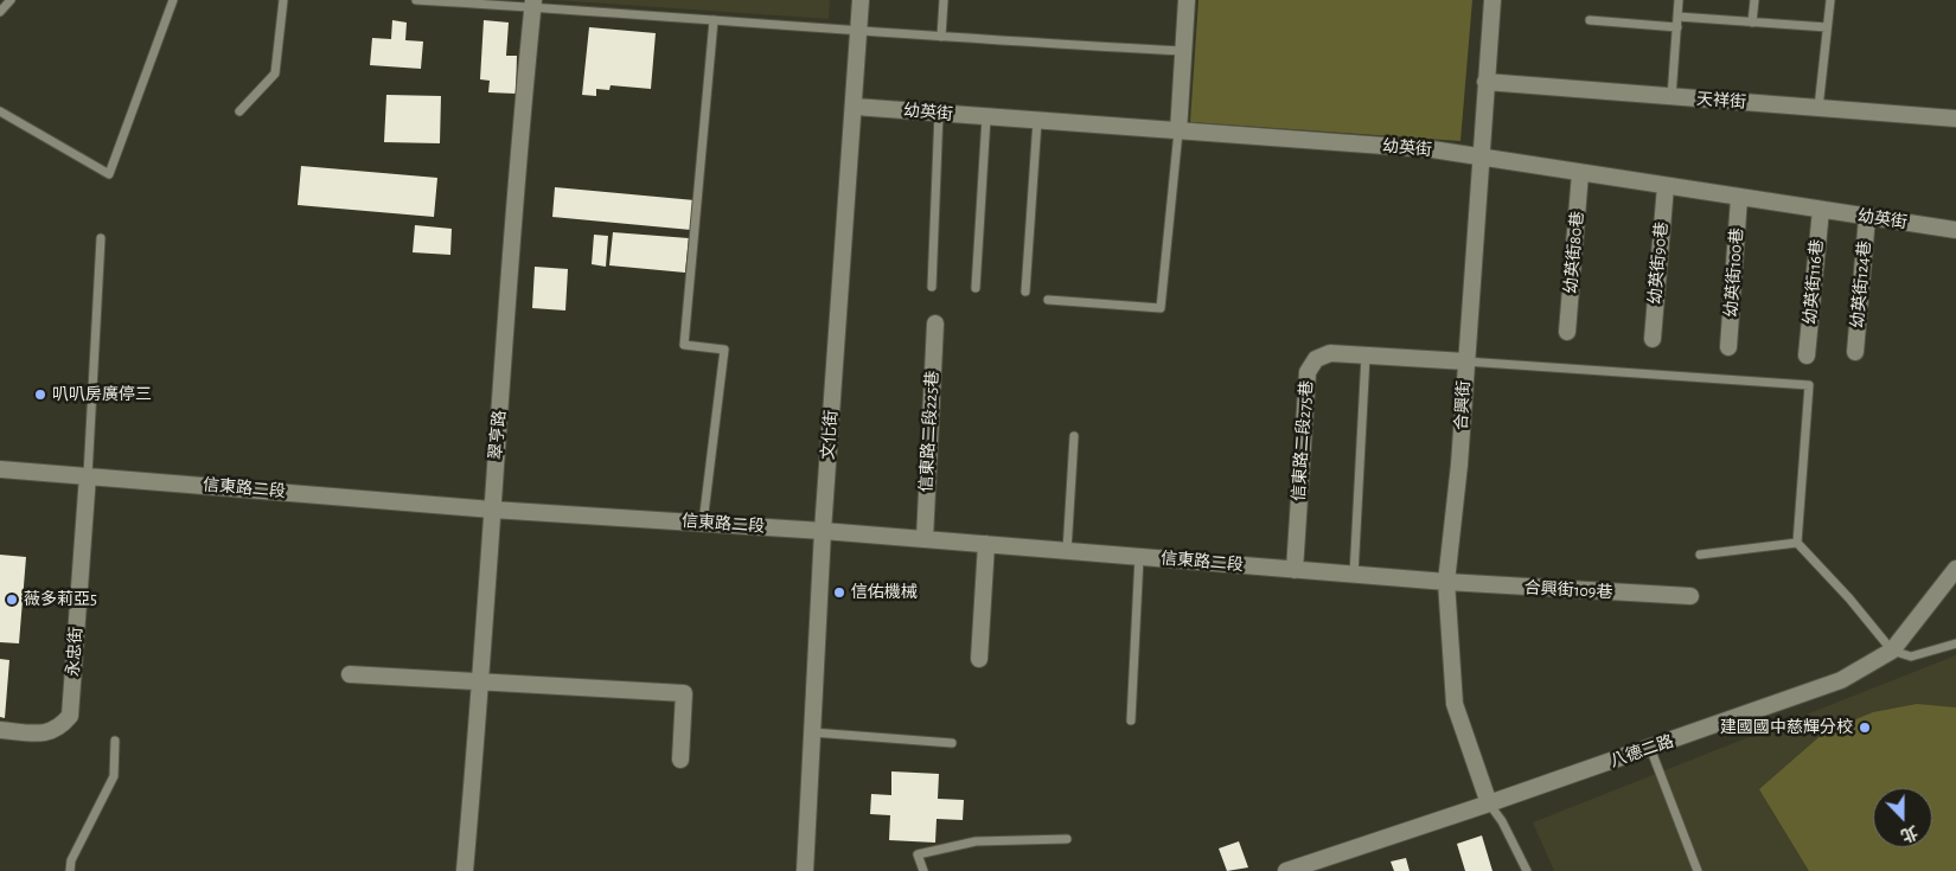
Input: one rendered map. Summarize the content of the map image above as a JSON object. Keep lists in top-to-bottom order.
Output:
{
  "streets": {
    "street": [
      "天祥街",
      "幼英街",
      "幼英街80巷",
      "幼英街90巷",
      "幼英街100巷",
      "幼英街116巷",
      "幼英街124巷",
      "合興街",
      "信東路二段225巷",
      "翠亨路",
      "文化街",
      "信東路二段275巷",
      "信東路二段",
      "合興街109巷",
      "永忠街",
      "八德二路"
    ]
  },
  "crossings": [
    ["天祥街", "合興街"],
    ["幼英街", "幼英街80巷"],
    ["幼英街", "幼英街90巷"],
    ["幼英街", "幼英街100巷"],
    ["幼英街", "幼英街116巷"],
    ["幼英街", "幼英街124巷"],
    ["幼英街", "合興街"],
    ["幼英街", "文化街"],
    ["合興街", "信東路二段275巷"],
    ["合興街", "信東路二段"],
    ["合興街", "合興街109巷"],
    ["合興街", "八德二路"],
    ["信東路二段225巷", "信東路二段"],
    ["翠亨路", "信東路二段"],
    ["文化街", "信東路二段"],
    ["信東路二段275巷", "信東路二段"],
    ["信東路二段", "合興街109巷"],
    ["信東路二段", "永忠街"]
  ],
  "places": [
    "叭叭房廣停三",
    "信佑機械",
    "薇多莉亞5",
    "建國國中慈輝分校"
  ],
  "north": "bottom"
}
